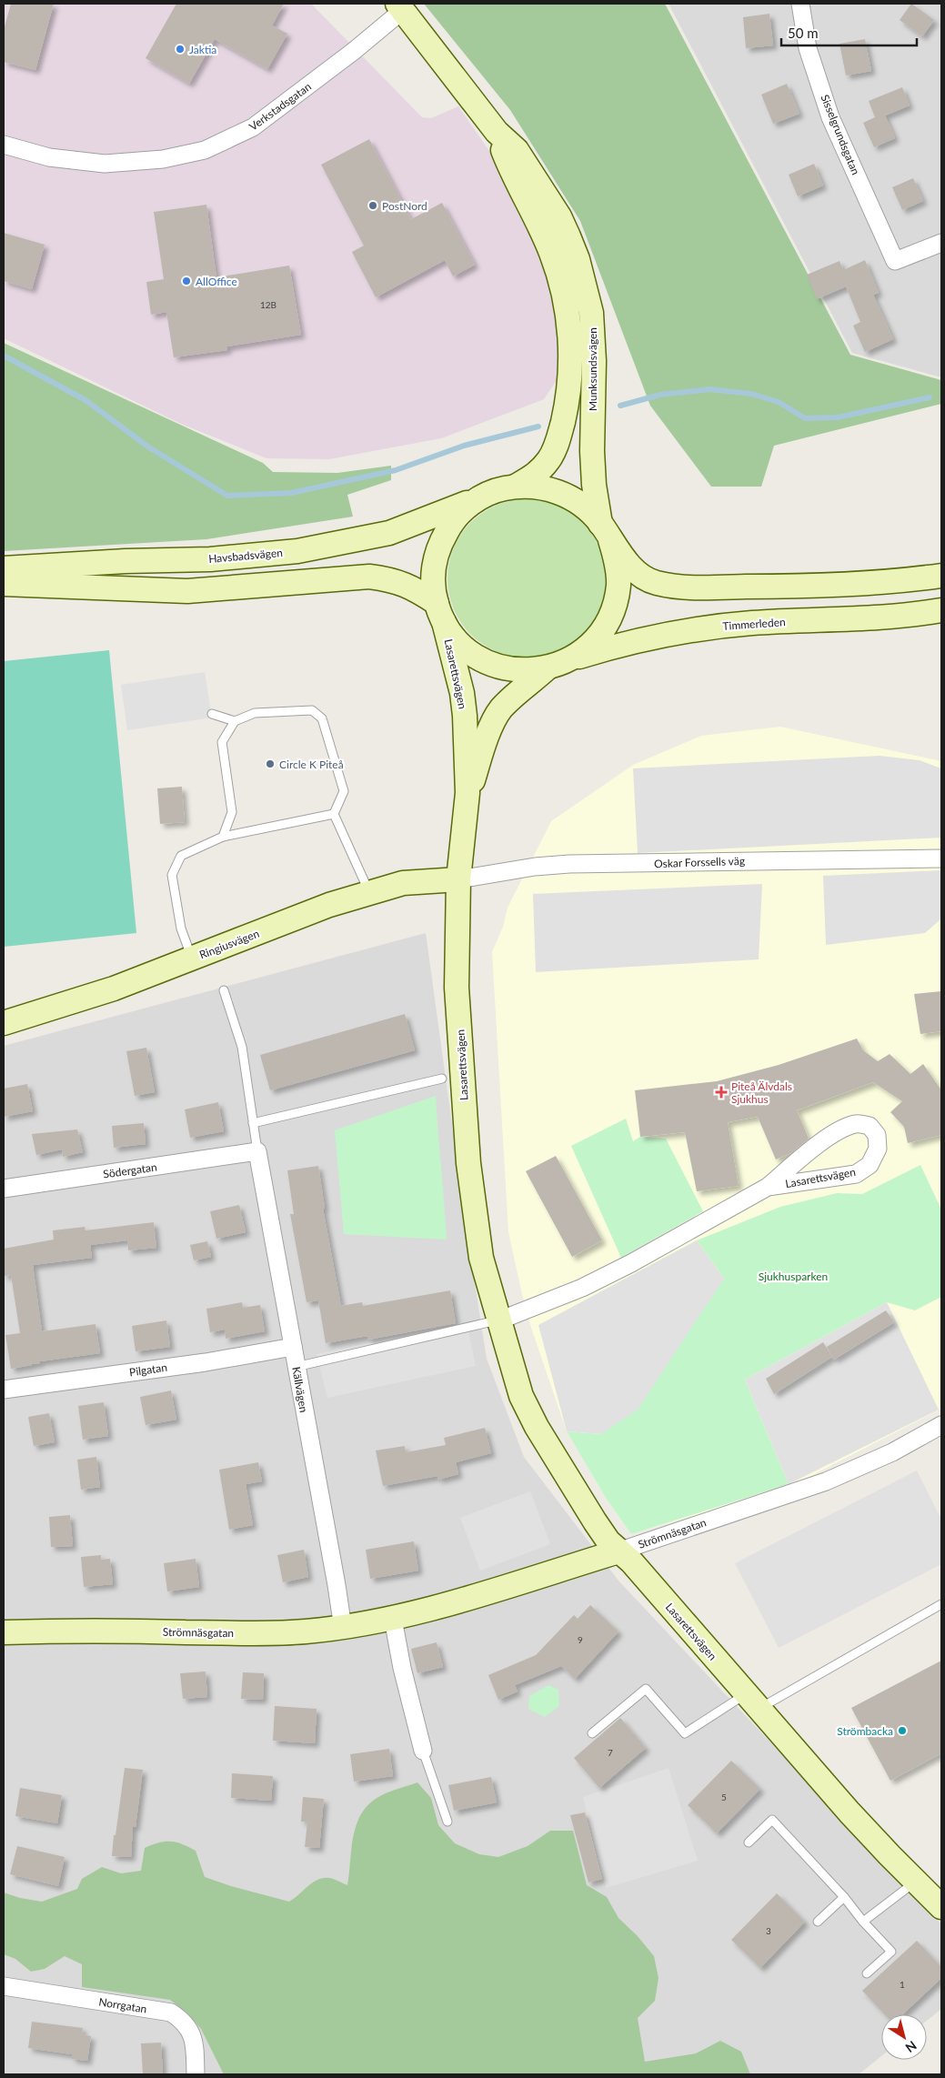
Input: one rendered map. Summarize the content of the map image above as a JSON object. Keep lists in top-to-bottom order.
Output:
{
  "streets": {
    "street": [
      "Verkstadsgatan",
      "Sisselgrundsgatan",
      "Munksundsvägen",
      "Havsbadsvägen",
      "Timmerleden",
      "Lasarettsvägen",
      "Oskar Forssells väg",
      "Ringiusvägen",
      "Södergatan",
      "Pilgatan",
      "Källvägen",
      "Strömnäsgatan",
      "Norrgatan"
    ]
  },
  "crossings": [
    ["Verkstadsgatan", "Munksundsvägen"],
    ["Munksundsvägen", "Havsbadsvägen"],
    ["Munksundsvägen", "Timmerleden"],
    ["Havsbadsvägen", "Lasarettsvägen"],
    ["Lasarettsvägen", "Oskar Forssells väg"],
    ["Lasarettsvägen", "Ringiusvägen"],
    ["Lasarettsvägen", "Strömnäsgatan"],
    ["Oskar Forssells väg", "Ringiusvägen"],
    ["Södergatan", "Källvägen"],
    ["Pilgatan", "Källvägen"],
    ["Källvägen", "Strömnäsgatan"]
  ],
  "parks": ["Sjukhusparken"],
  "places": {
    "other": [
      "Jaktia",
      "PostNord",
      "AllOffice",
      "Circle K Piteå",
      "Strömbacka"
    ],
    "health": ["Piteå Älvdals Sjukhus"]
  },
  "house_numbers": [
    "12B",
    "9",
    "7",
    "5",
    "3",
    "1"
  ],
  "scale_bar": "50 m",
  "north": "bottom right"
}
